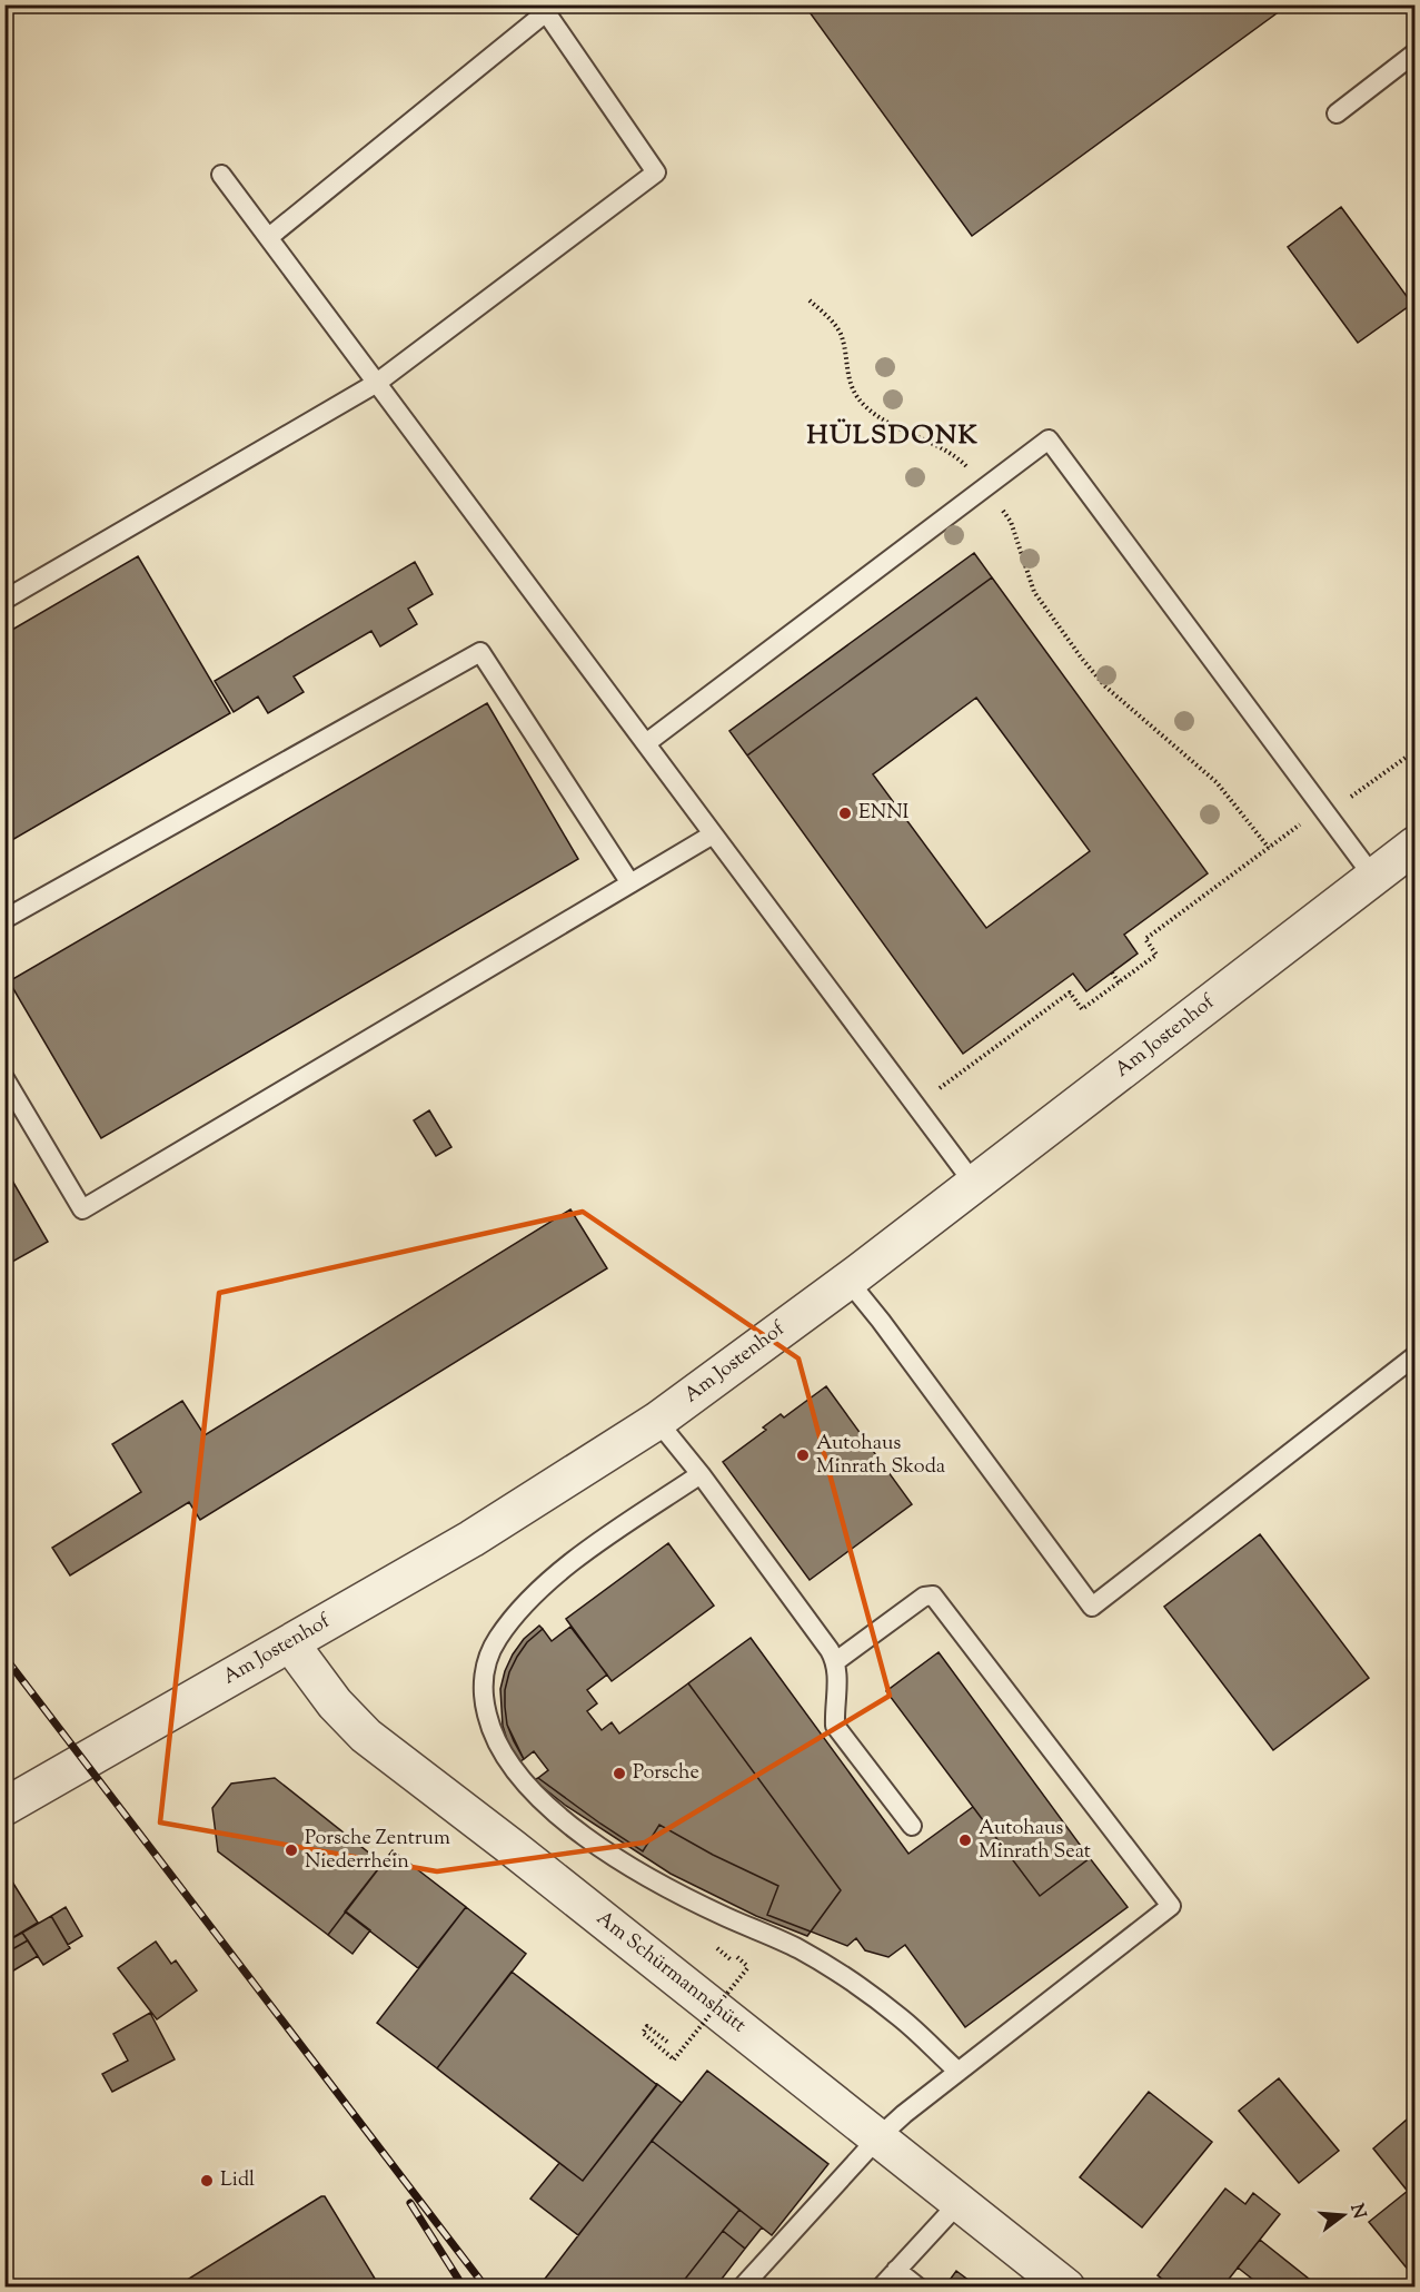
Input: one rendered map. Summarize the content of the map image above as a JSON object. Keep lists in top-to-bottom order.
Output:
{
  "streets": {
    "street": ["Am Jostenhof", "Am Schürmannshütt"]
  },
  "crossings": [
    ["Am Jostenhof", "Am Schürmannshütt"]
  ],
  "districts": ["HÜLSDONK"],
  "places": [
    "ENNI",
    "Autohaus Minrath Skoda",
    "Porsche",
    "Autohaus Minrath Seat",
    "Porsche Zentrum Niederrhein",
    "Lidl"
  ],
  "north": "right"
}
